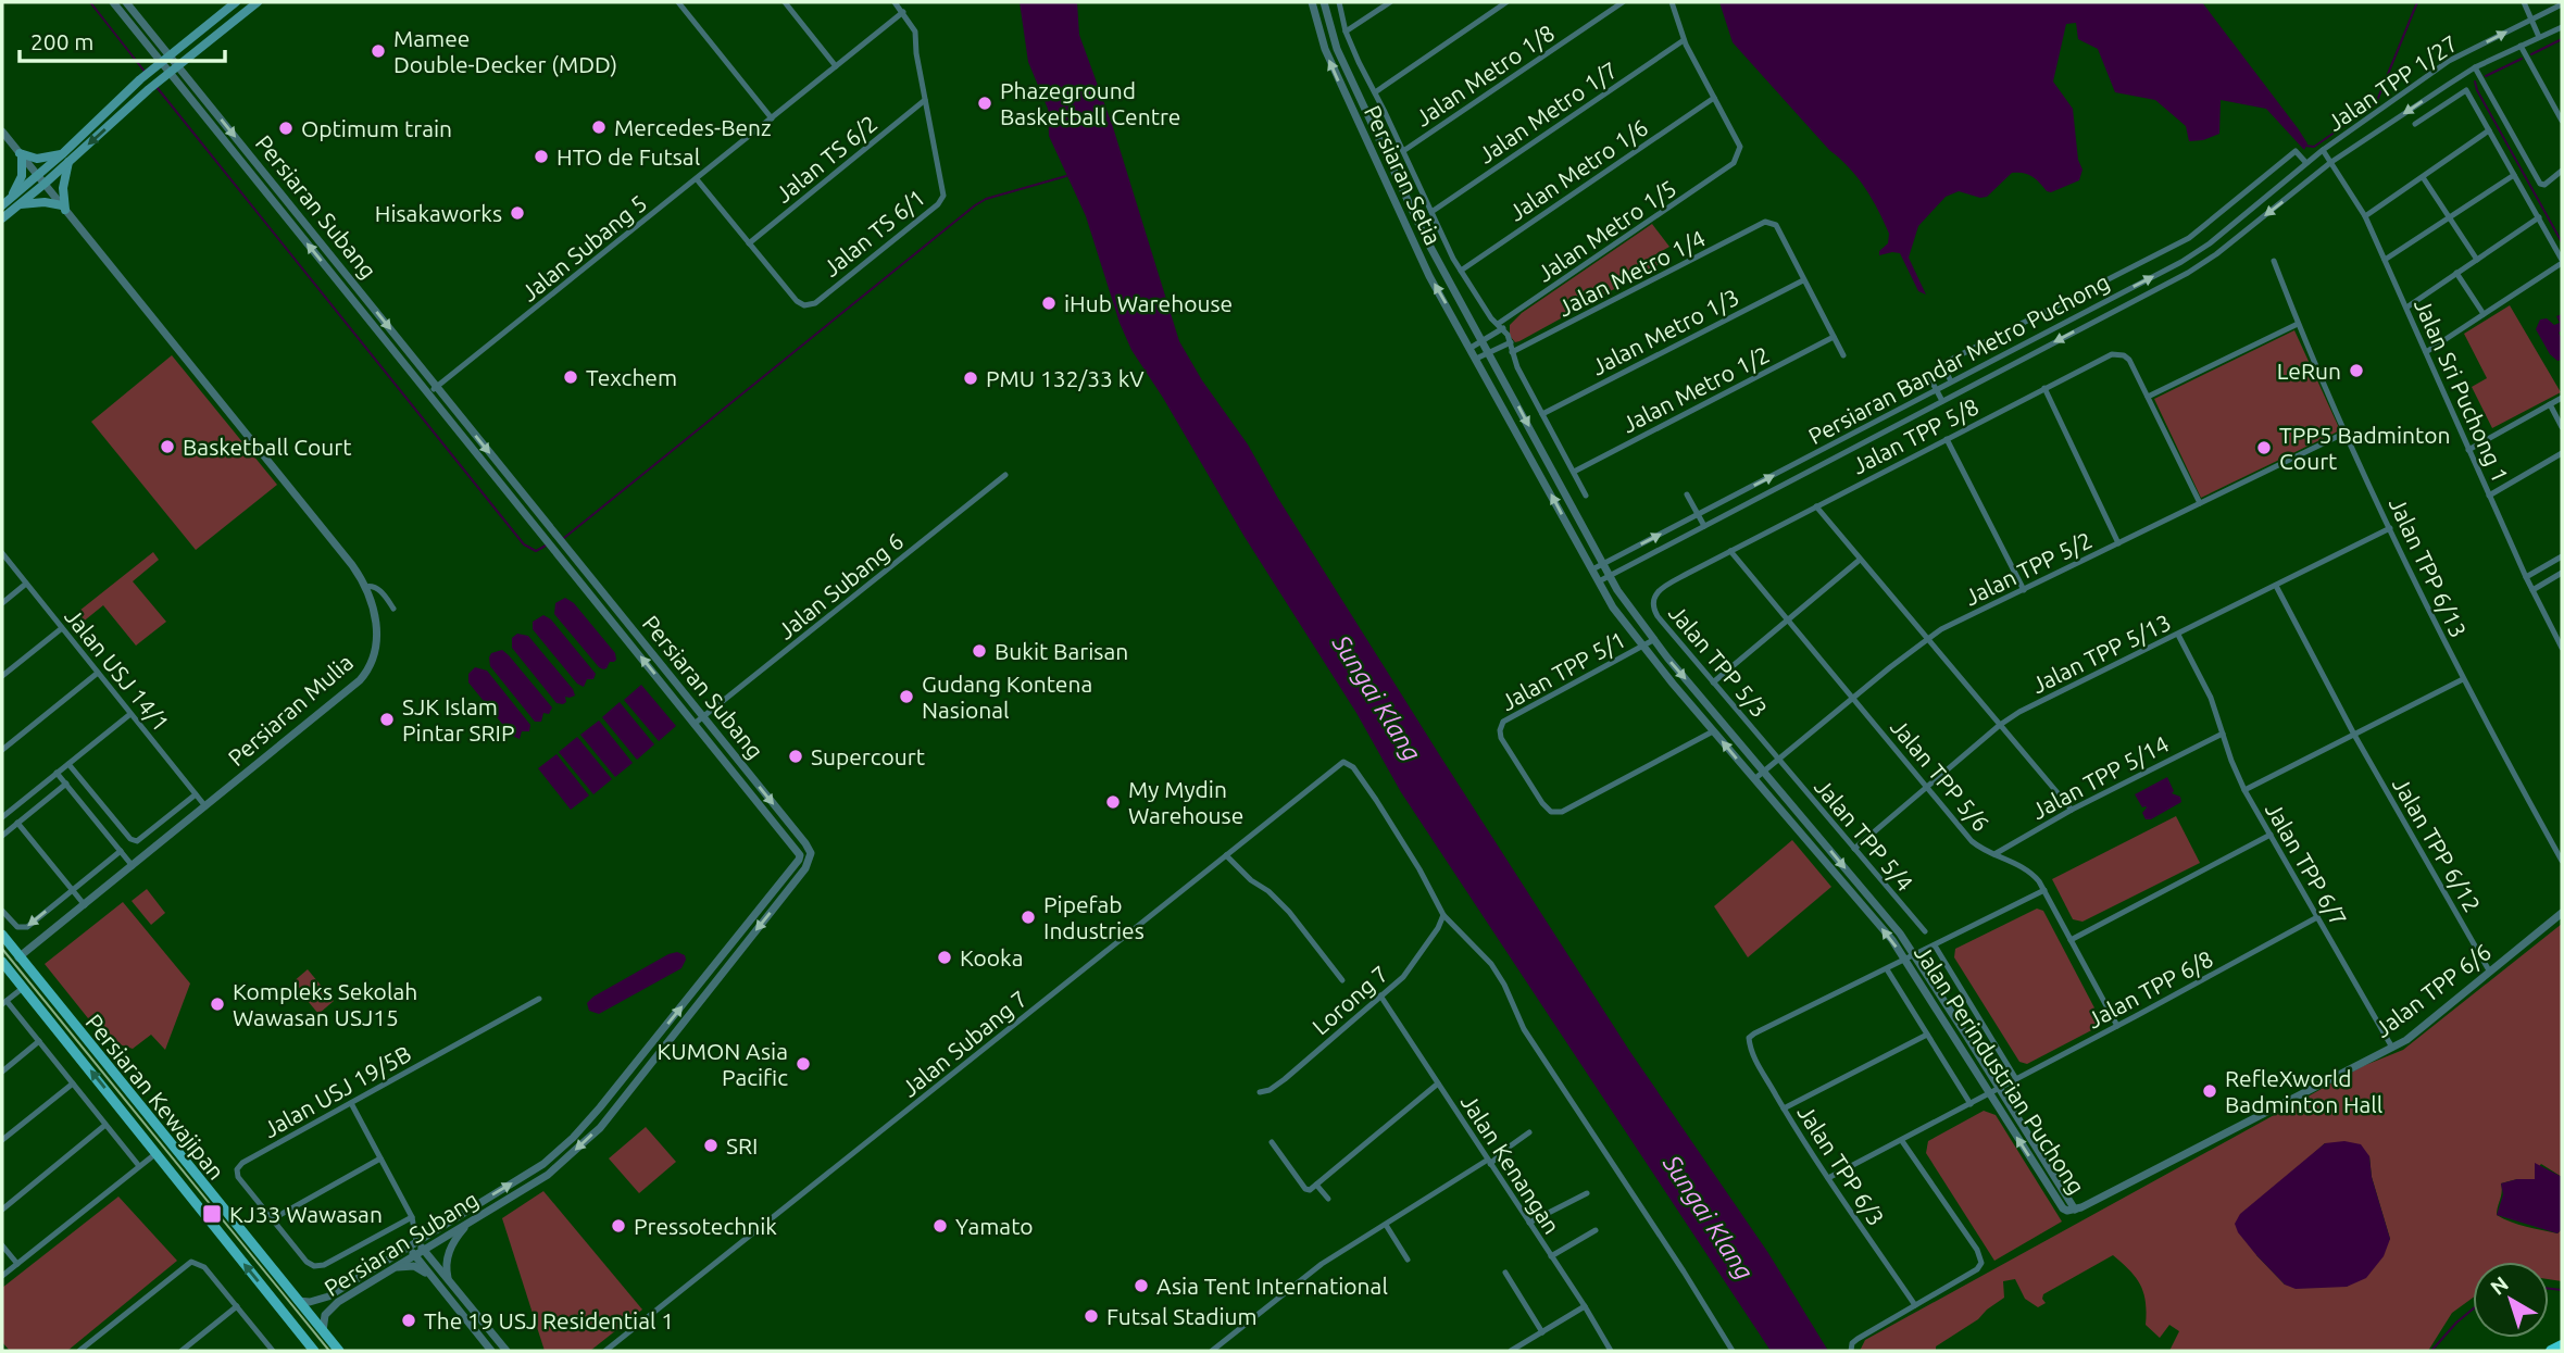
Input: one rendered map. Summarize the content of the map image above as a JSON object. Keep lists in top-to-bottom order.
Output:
{
  "streets": {
    "main road": ["Persiaran Kewajipan"],
    "street": [
      "Jalan Metro 1/8",
      "Jalan TPP 1/27",
      "Jalan Metro 1/7",
      "Jalan TS 6/2",
      "Jalan Metro 1/6",
      "Persiaran Setia",
      "Persiaran Subang",
      "Jalan Metro 1/5",
      "Jalan TS 6/1",
      "Jalan Subang 5",
      "Jalan Metro 1/4",
      "Jalan Metro 1/3",
      "Persiaran Bandar Metro Puchong",
      "Jalan Metro 1/2",
      "Jalan Sri Puchong 1",
      "Jalan TPP 5/8",
      "Jalan TPP 6/13",
      "Jalan TPP 5/2",
      "Jalan Subang 6",
      "Jalan TPP 5/13",
      "Jalan TPP 5/3",
      "Jalan USJ 14/1",
      "Jalan TPP 5/1",
      "Persiaran Mulia",
      "Jalan TPP 5/6",
      "Jalan TPP 5/14",
      "Jalan TPP 5/4",
      "Jalan TPP 6/12",
      "Jalan TPP 6/7",
      "Jalan TPP 6/8",
      "Jalan TPP 6/6",
      "Lorong 7",
      "Jalan Subang 7",
      "Jalan Perindustrian Puchong",
      "Jalan USJ 19/5B",
      "Jalan Kenangan",
      "Jalan TPP 6/3"
    ]
  },
  "crossings": [
    ["Jalan TPP 1/27", "Persiaran Bandar Metro Puchong"],
    ["Jalan TPP 1/27", "Jalan Sri Puchong 1"],
    ["Jalan TS 6/2", "Jalan TS 6/1"],
    ["Jalan Metro 1/6", "Jalan Metro 1/5"],
    ["Persiaran Setia", "Jalan Metro 1/5"],
    ["Persiaran Setia", "Jalan Perindustrian Puchong"],
    ["Persiaran Subang", "Jalan Subang 5"],
    ["Persiaran Subang", "Jalan Subang 6"],
    ["Persiaran Subang", "Persiaran Kewajipan"],
    ["Jalan TS 6/1", "Jalan Subang 5"],
    ["Jalan Metro 1/4", "Jalan Metro 1/3"],
    ["Persiaran Bandar Metro Puchong", "Jalan Sri Puchong 1"],
    ["Persiaran Bandar Metro Puchong", "Jalan Perindustrian Puchong"],
    ["Jalan TPP 5/8", "Jalan TPP 5/3"],
    ["Jalan TPP 5/8", "Jalan TPP 5/6"],
    ["Jalan TPP 6/13", "Jalan TPP 5/2"],
    ["Jalan TPP 6/13", "Jalan TPP 5/13"],
    ["Jalan TPP 6/13", "Jalan TPP 6/7"],
    ["Jalan TPP 5/2", "Jalan TPP 5/3"],
    ["Jalan TPP 5/2", "Jalan TPP 5/6"],
    ["Jalan TPP 5/2", "Jalan TPP 5/4"],
    ["Jalan TPP 5/2", "Jalan Perindustrian Puchong"],
    ["Jalan TPP 5/13", "Jalan TPP 5/6"],
    ["Jalan TPP 5/13", "Jalan TPP 5/4"],
    ["Jalan TPP 5/13", "Jalan TPP 6/12"],
    ["Jalan TPP 5/3", "Jalan TPP 5/4"],
    ["Jalan USJ 14/1", "Persiaran Mulia"],
    ["Jalan TPP 5/1", "Jalan Perindustrian Puchong"],
    ["Persiaran Mulia", "Persiaran Kewajipan"],
    ["Jalan TPP 5/6", "Jalan TPP 5/14"],
    ["Jalan TPP 5/6", "Jalan TPP 6/8"],
    ["Jalan TPP 6/12", "Jalan TPP 6/7"],
    ["Jalan TPP 6/12", "Jalan TPP 6/6"],
    ["Jalan TPP 6/7", "Jalan TPP 6/8"],
    ["Jalan TPP 6/7", "Jalan TPP 6/6"],
    ["Jalan TPP 6/8", "Jalan Perindustrian Puchong"],
    ["Jalan TPP 6/8", "Jalan TPP 6/3"],
    ["Jalan TPP 6/6", "Jalan Perindustrian Puchong"],
    ["Lorong 7", "Jalan Subang 7"],
    ["Lorong 7", "Jalan Kenangan"]
  ],
  "water": ["Sungai Klang"],
  "places": {
    "other": [
      "Mamee Double-Decker (MDD)",
      "Phazeground Basketball Centre",
      "Mercedes-Benz",
      "Optimum train",
      "HTO de Futsal",
      "Hisakaworks",
      "iHub Warehouse",
      "LeRun",
      "Texchem",
      "PMU 132/33 kV",
      "Basketball Court",
      "TPP5 Badminton Court",
      "Bukit Barisan",
      "Gudang Kontena Nasional",
      "SJK Islam Pintar SRIP",
      "Supercourt",
      "My Mydin Warehouse",
      "Pipefab Industries",
      "Kooka",
      "Kompleks Sekolah Wawasan USJ15",
      "KUMON Asia Pacific",
      "RefleXworld Badminton Hall",
      "SRI",
      "Pressotechnik",
      "Yamato",
      "Asia Tent International",
      "Futsal Stadium",
      "The 19 USJ Residential 1"
    ],
    "transit": ["KJ33 Wawasan"]
  },
  "scale_bar": "200 m",
  "north": "top left"
}
